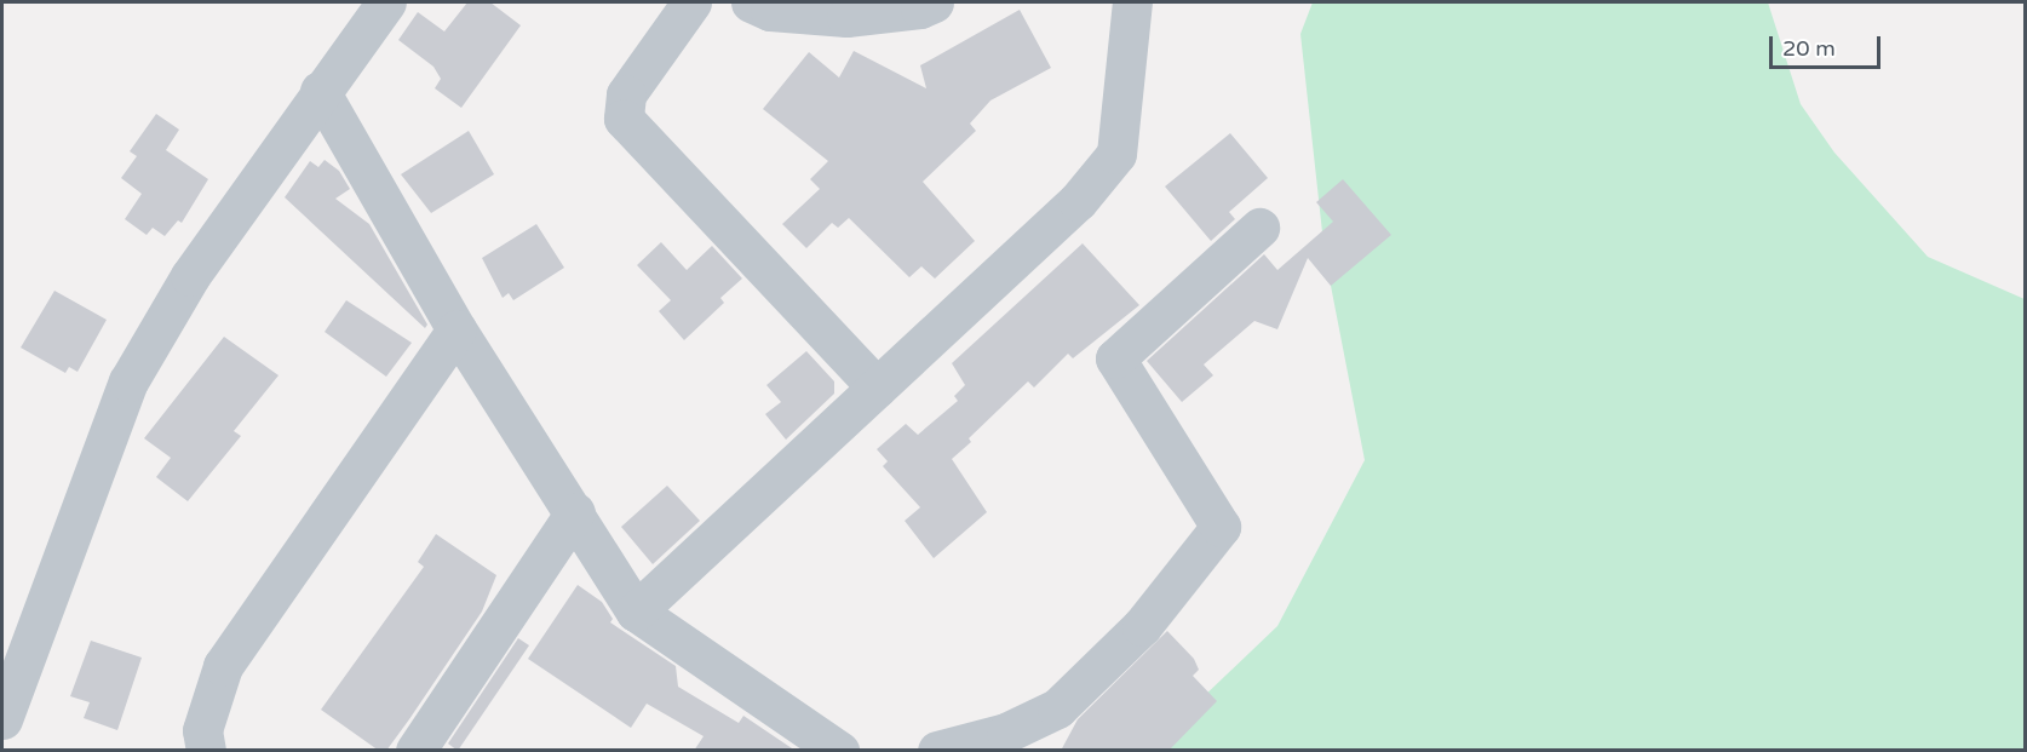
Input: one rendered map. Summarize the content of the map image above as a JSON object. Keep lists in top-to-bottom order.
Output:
{
  "scale_bar": "20 m"
}
